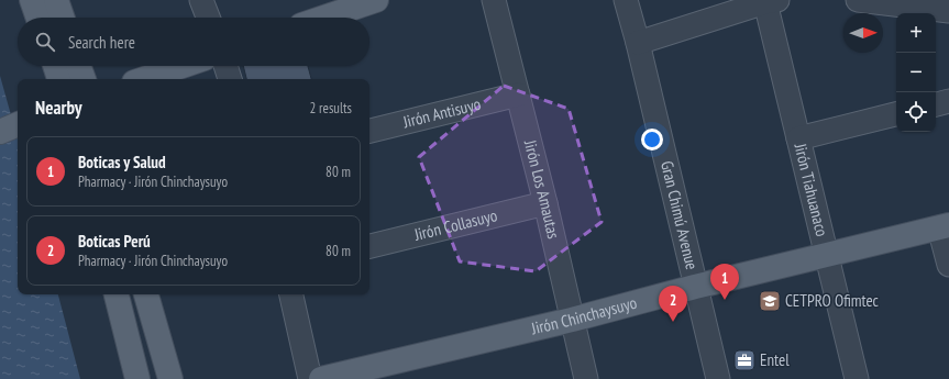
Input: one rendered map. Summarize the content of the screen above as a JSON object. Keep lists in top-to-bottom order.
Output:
{
  "streets": {
    "main road": ["Jirón Chinchaysuyo"],
    "street": [
      "Jirón Antisuyo",
      "Jirón Los Amautas",
      "Jirón Tiahuanaco",
      "Gran Chimú Avenue",
      "Jirón Collasuyo"
    ]
  },
  "crossings": [
    ["Jirón Antisuyo", "Jirón Los Amautas"],
    ["Jirón Los Amautas", "Jirón Collasuyo"],
    ["Jirón Los Amautas", "Jirón Chinchaysuyo"],
    ["Jirón Tiahuanaco", "Jirón Chinchaysuyo"],
    ["Gran Chimú Avenue", "Jirón Chinchaysuyo"]
  ],
  "places": {
    "school or university": ["CETPRO Ofimtec"],
    "office": ["Entel"]
  },
  "north": "right",
  "page": {
    "map_buttons": ["+", "−"],
    "search": "Search here",
    "heading": ["Nearby", "2 results"],
    "list": [
      {
        "mark": "1",
        "name": "Boticas y Salud",
        "note": "Pharmacy · Jirón Chinchaysuyo",
        "value": "80 m"
      },
      {
        "mark": "2",
        "name": "Boticas Perú",
        "note": "Pharmacy · Jirón Chinchaysuyo",
        "value": "80 m"
      }
    ],
    "pins": ["1", "2"]
  }
}
